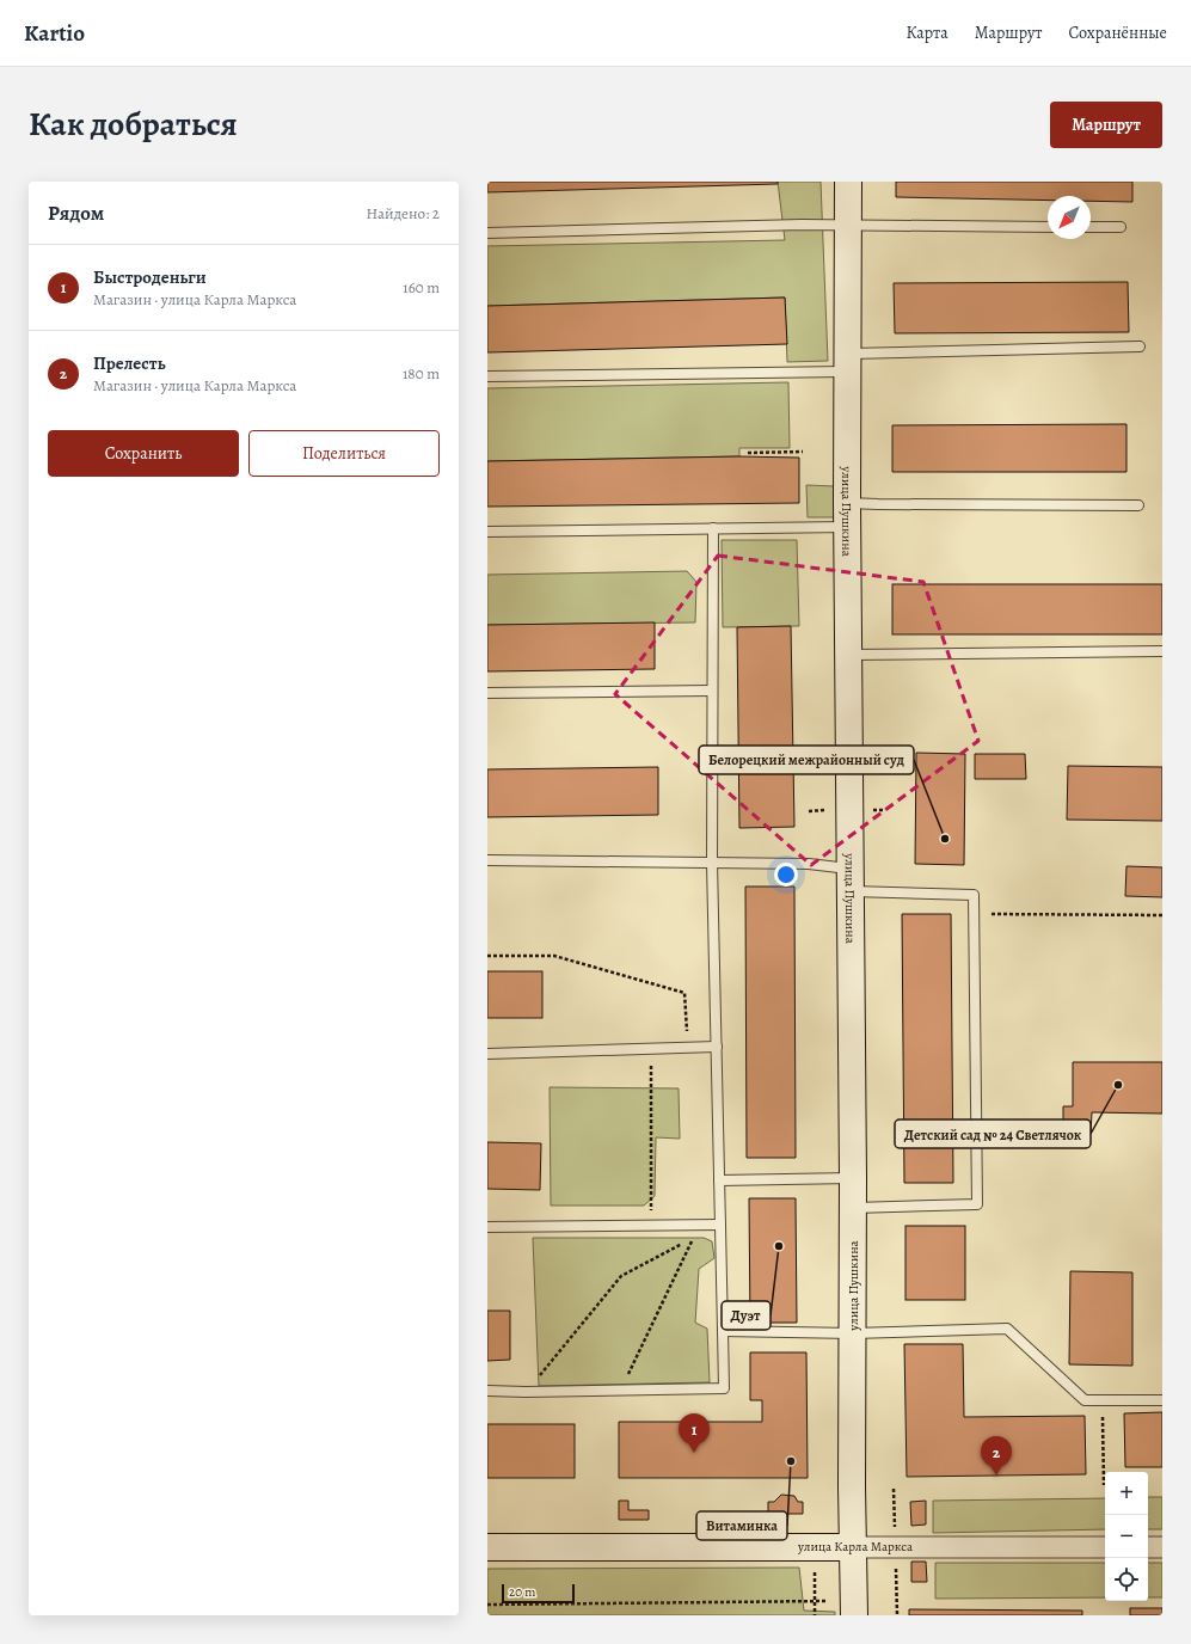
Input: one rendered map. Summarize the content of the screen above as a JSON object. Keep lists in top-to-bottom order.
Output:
{
  "streets": {
    "main road": ["улица Пушкина", "улица Карла Маркса"]
  },
  "crossings": [
    ["улица Пушкина", "улица Карла Маркса"]
  ],
  "places": [
    "Белорецкий межрайонный суд",
    "Детский сад № 24 Светлячок",
    "Дуэт",
    "Витаминка"
  ],
  "scale_bar": "20 m",
  "north": "bottom left",
  "page": {
    "header": "Kartio",
    "nav": ["Карта", "Маршрут", "Сохранённые"],
    "title": "Как добраться",
    "buttons": [
      "Маршрут",
      ["Сохранить", "Поделиться"]
    ],
    "heading": ["Рядом", "Найдено: 2"],
    "list": [
      {
        "mark": "1",
        "name": "Быстроденьги",
        "note": "Магазин · улица Карла Маркса",
        "value": "160 m"
      },
      {
        "mark": "2",
        "name": "Прелесть",
        "note": "Магазин · улица Карла Маркса",
        "value": "180 m"
      }
    ],
    "pins": ["1", "2"],
    "map_buttons": ["+", "−"],
    "scale": "20 m"
  }
}
